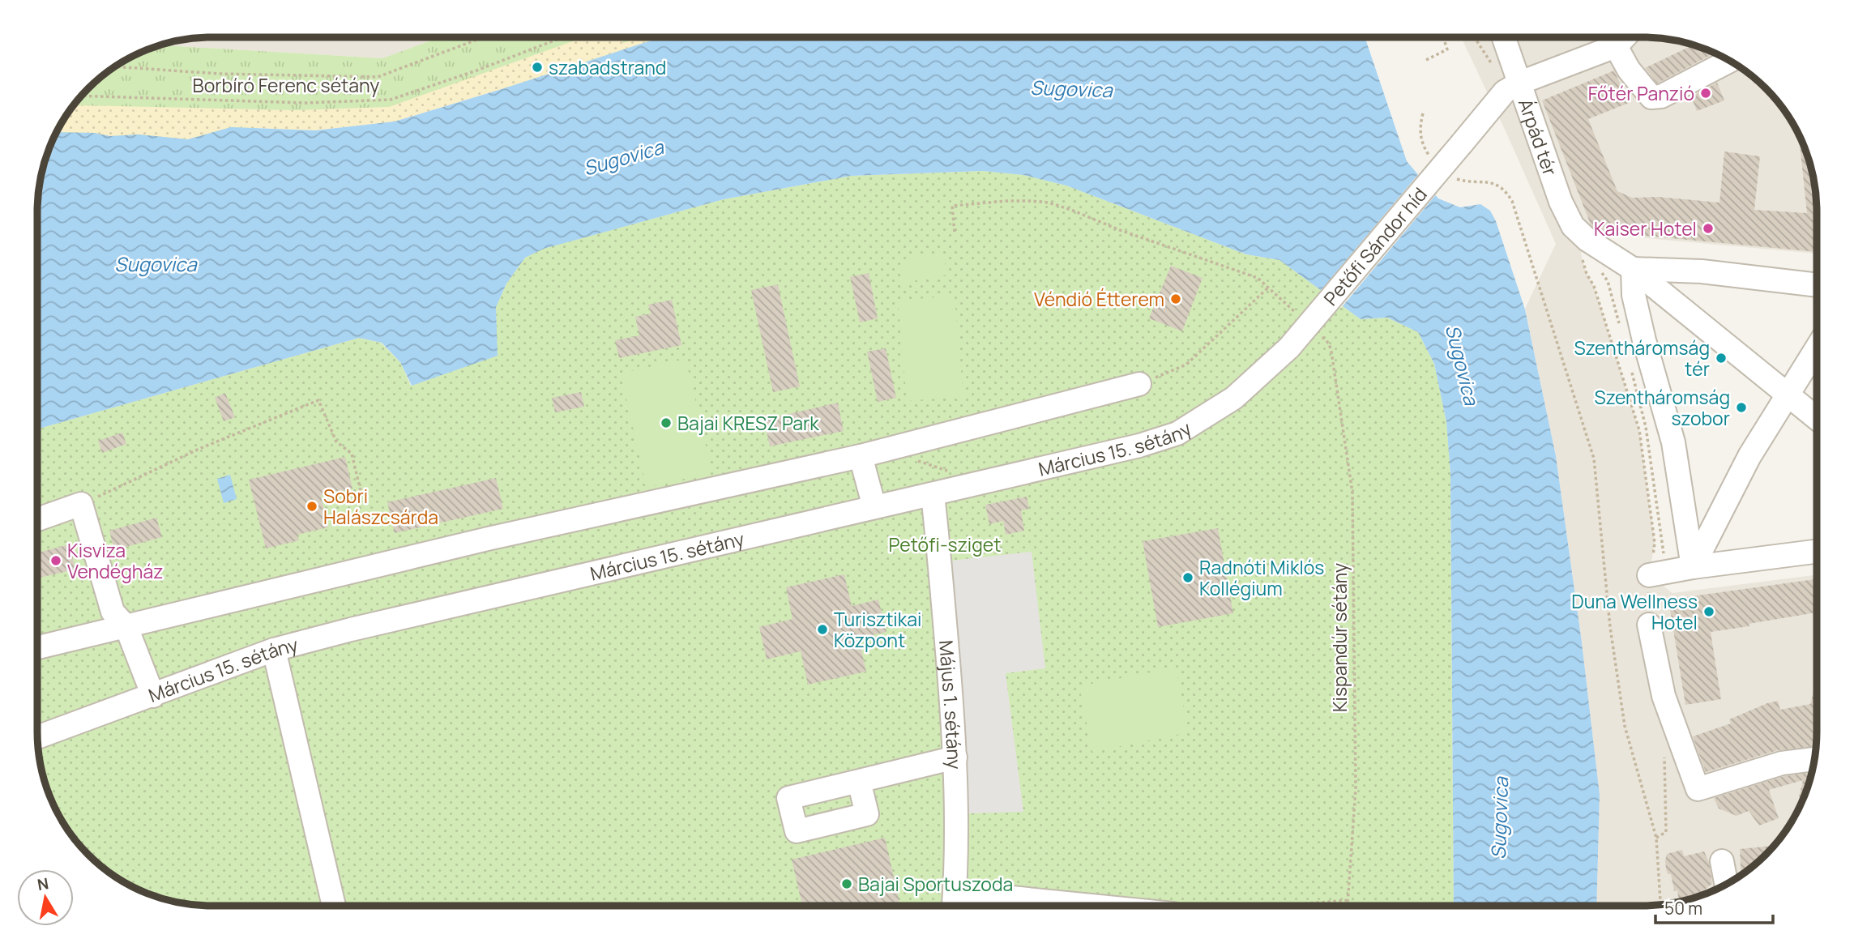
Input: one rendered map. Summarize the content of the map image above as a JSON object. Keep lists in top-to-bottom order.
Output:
{
  "streets": {
    "street": [
      "Árpád tér",
      "Petőfi Sándor híd",
      "Március 15. sétány",
      "Május 1. sétány"
    ],
    "path": ["Borbíró Ferenc sétány", "Kispandúr sétány"]
  },
  "crossings": [
    ["Árpád tér", "Petőfi Sándor híd"],
    ["Petőfi Sándor híd", "Március 15. sétány"],
    ["Március 15. sétány", "Május 1. sétány"]
  ],
  "water": ["Sugovica"],
  "parks": ["Petőfi-sziget"],
  "places": [
    "szabadstrand",
    "Főtér Panzió",
    "Kaiser Hotel",
    "Véndió Étterem",
    "Szentháromság tér",
    "Szentháromság szobor",
    "Bajai KRESZ Park",
    "Sobri Halászcsárda",
    "Kisviza Vendégház",
    "Radnóti Miklós Kollégium",
    "Duna Wellness Hotel",
    "Turisztikai Központ",
    "Bajai Sportuszoda"
  ],
  "scale_bar": "50 m",
  "north": "top"
}
